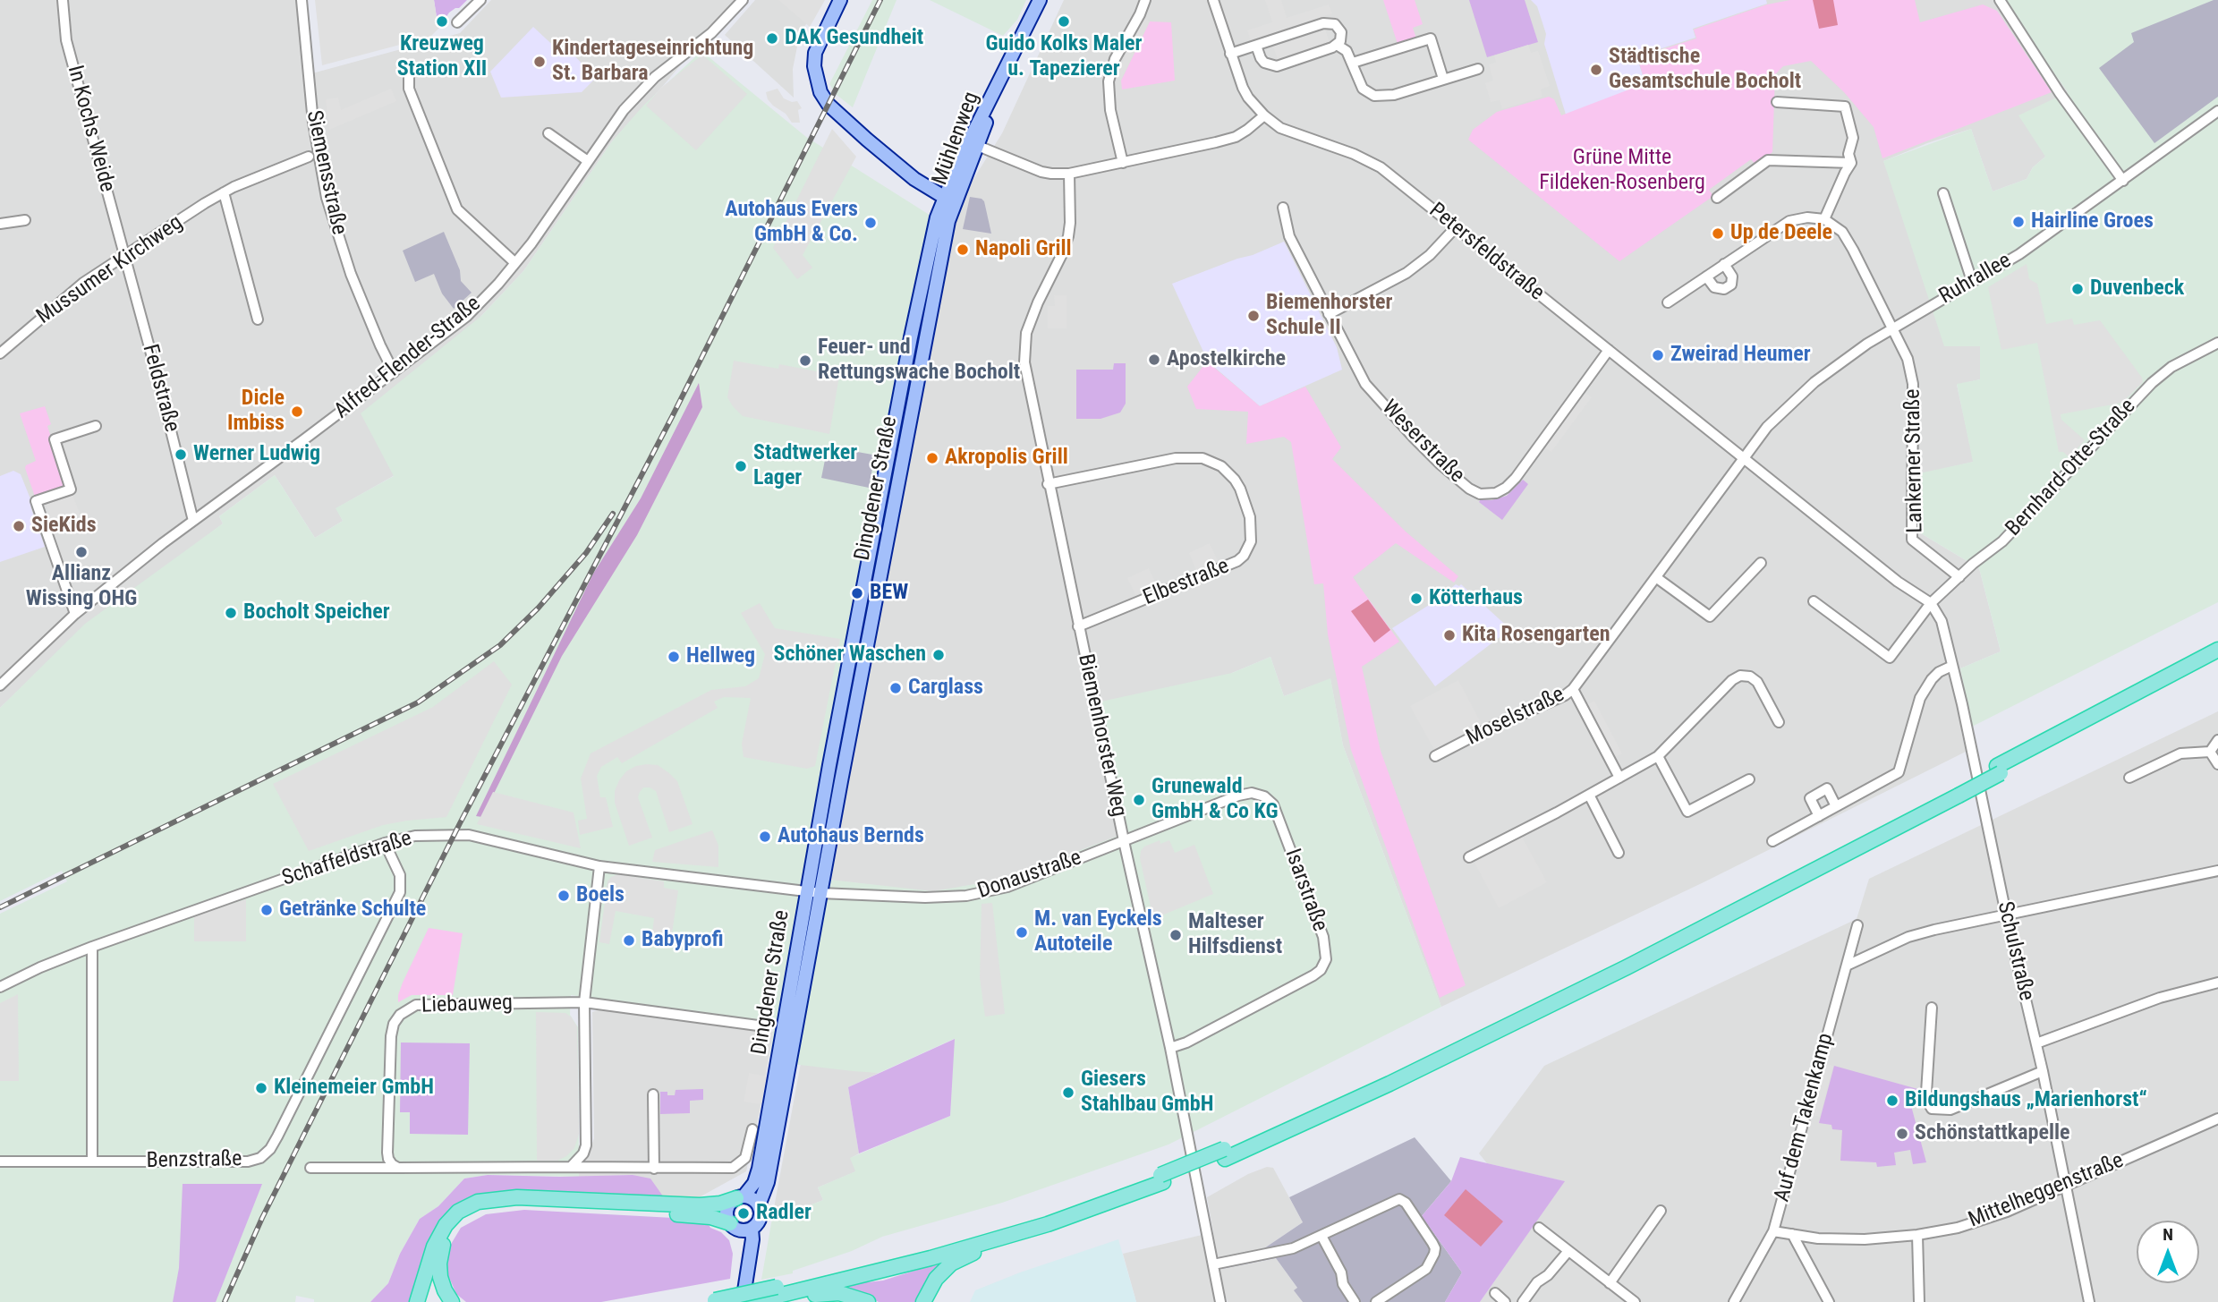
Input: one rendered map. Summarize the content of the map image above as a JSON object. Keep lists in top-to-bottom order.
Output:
{
  "streets": {
    "main road": ["Mühlenweg", "Dingdener Straße"],
    "street": [
      "In Kochs Weide",
      "Siemensstraße",
      "Petersfeldstraße",
      "Mussumer Kirchweg",
      "Ruhrallee",
      "Alfred-Flender-Straße",
      "Feldstraße",
      "Weserstraße",
      "Lankerner Straße",
      "Bernhard-Otte-Straße",
      "Elbestraße",
      "Moselstraße",
      "Biemenhorster Weg",
      "Schaffeldstraße",
      "Donaustraße",
      "Isarstraße",
      "Schulstraße",
      "Liebauweg",
      "Auf dem Takenkamp",
      "Benzstraße",
      "Mittelheggenstraße"
    ]
  },
  "crossings": [
    ["In Kochs Weide", "Mussumer Kirchweg"],
    ["In Kochs Weide", "Feldstraße"],
    ["Mühlenweg", "Dingdener Straße"],
    ["Siemensstraße", "Alfred-Flender-Straße"],
    ["Petersfeldstraße", "Ruhrallee"],
    ["Petersfeldstraße", "Weserstraße"],
    ["Petersfeldstraße", "Bernhard-Otte-Straße"],
    ["Petersfeldstraße", "Moselstraße"],
    ["Petersfeldstraße", "Schulstraße"],
    ["Mussumer Kirchweg", "Feldstraße"],
    ["Ruhrallee", "Lankerner Straße"],
    ["Ruhrallee", "Moselstraße"],
    ["Alfred-Flender-Straße", "Feldstraße"],
    ["Lankerner Straße", "Bernhard-Otte-Straße"],
    ["Bernhard-Otte-Straße", "Schulstraße"],
    ["Dingdener Straße", "Schaffeldstraße"],
    ["Dingdener Straße", "Donaustraße"],
    ["Elbestraße", "Biemenhorster Weg"],
    ["Biemenhorster Weg", "Donaustraße"],
    ["Biemenhorster Weg", "Isarstraße"],
    ["Schaffeldstraße", "Donaustraße"],
    ["Schaffeldstraße", "Benzstraße"],
    ["Donaustraße", "Isarstraße"],
    ["Schulstraße", "Mittelheggenstraße"],
    ["Auf dem Takenkamp", "Mittelheggenstraße"]
  ],
  "parks": ["Grüne Mitte Fildeken-Rosenberg"],
  "places": [
    "Kreuzweg Station XII",
    "Guido Kolks Maler u. Tapezierer",
    "DAK Gesundheit",
    "Kindertageseinrichtung St. Barbara",
    "Städtische Gesamtschule Bocholt",
    "Hairline Groes",
    "Autohaus Evers GmbH & Co.",
    "Up de Deele",
    "Napoli Grill",
    "Duvenbeck",
    "Biemenhorster Schule II",
    "Zweirad Heumer",
    "Apostelkirche",
    "Feuer- und Rettungswache Bocholt",
    "Dicle Imbiss",
    "Werner Ludwig",
    "Akropolis Grill",
    "Stadtwerker Lager",
    "SieKids",
    "Allianz Wissing OHG",
    "BEW",
    "Kötterhaus",
    "Bocholt Speicher",
    "Kita Rosengarten",
    "Schöner Waschen",
    "Hellweg",
    "Carglass",
    "Grunewald GmbH & Co KG",
    "Autohaus Bernds",
    "Boels",
    "Getränke Schulte",
    "M. van Eyckels Autoteile",
    "Malteser Hilfsdienst",
    "Babyprofi",
    "Kleinemeier GmbH",
    "Giesers Stahlbau GmbH",
    "Bildungshaus „Marienhorst“",
    "Schönstattkapelle",
    "Radler"
  ],
  "north": "top"
}
